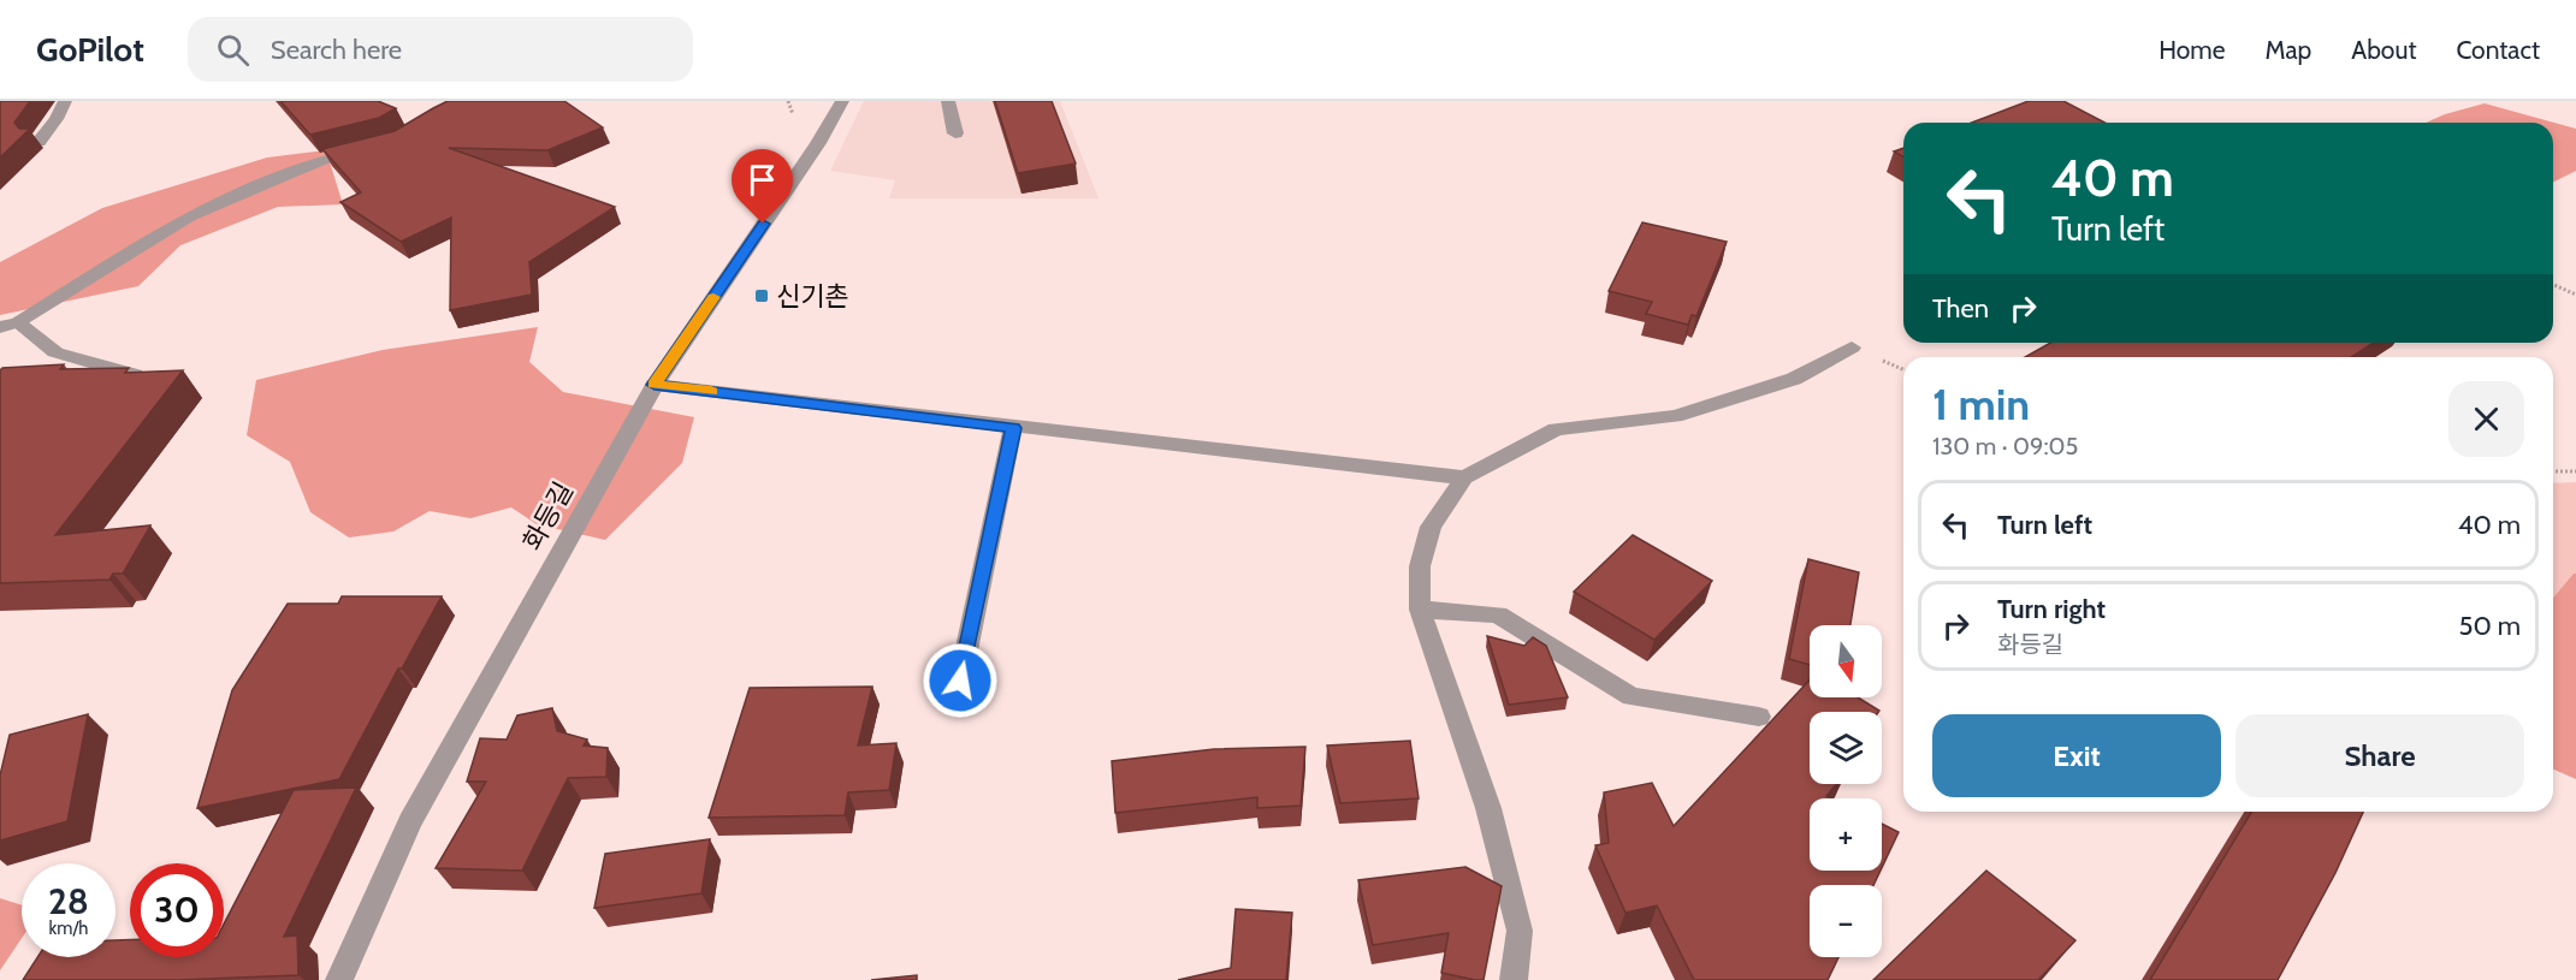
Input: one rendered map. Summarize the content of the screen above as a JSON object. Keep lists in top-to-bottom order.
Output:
{
  "streets": {
    "street": ["화등길"]
  },
  "places": {
    "transit": ["신기촌"]
  },
  "north": "bottom",
  "page": {
    "header": "GoPilot",
    "search": "Search here",
    "nav": [
      "Home",
      "Map",
      "About",
      "Contact"
    ],
    "turn": ["40 m", "Turn left"],
    "then": "Then",
    "heading": ["1 min", "130 m · 09:05"],
    "list": [
      {
        "name": "Turn left",
        "value": "40 m"
      },
      {
        "name": "Turn right",
        "note": "화등길",
        "value": "50 m"
      }
    ],
    "map_buttons": ["+", "−"],
    "buttons": ["Exit", "Share"],
    "speed": "28 km/h",
    "limit": "30"
  }
}
